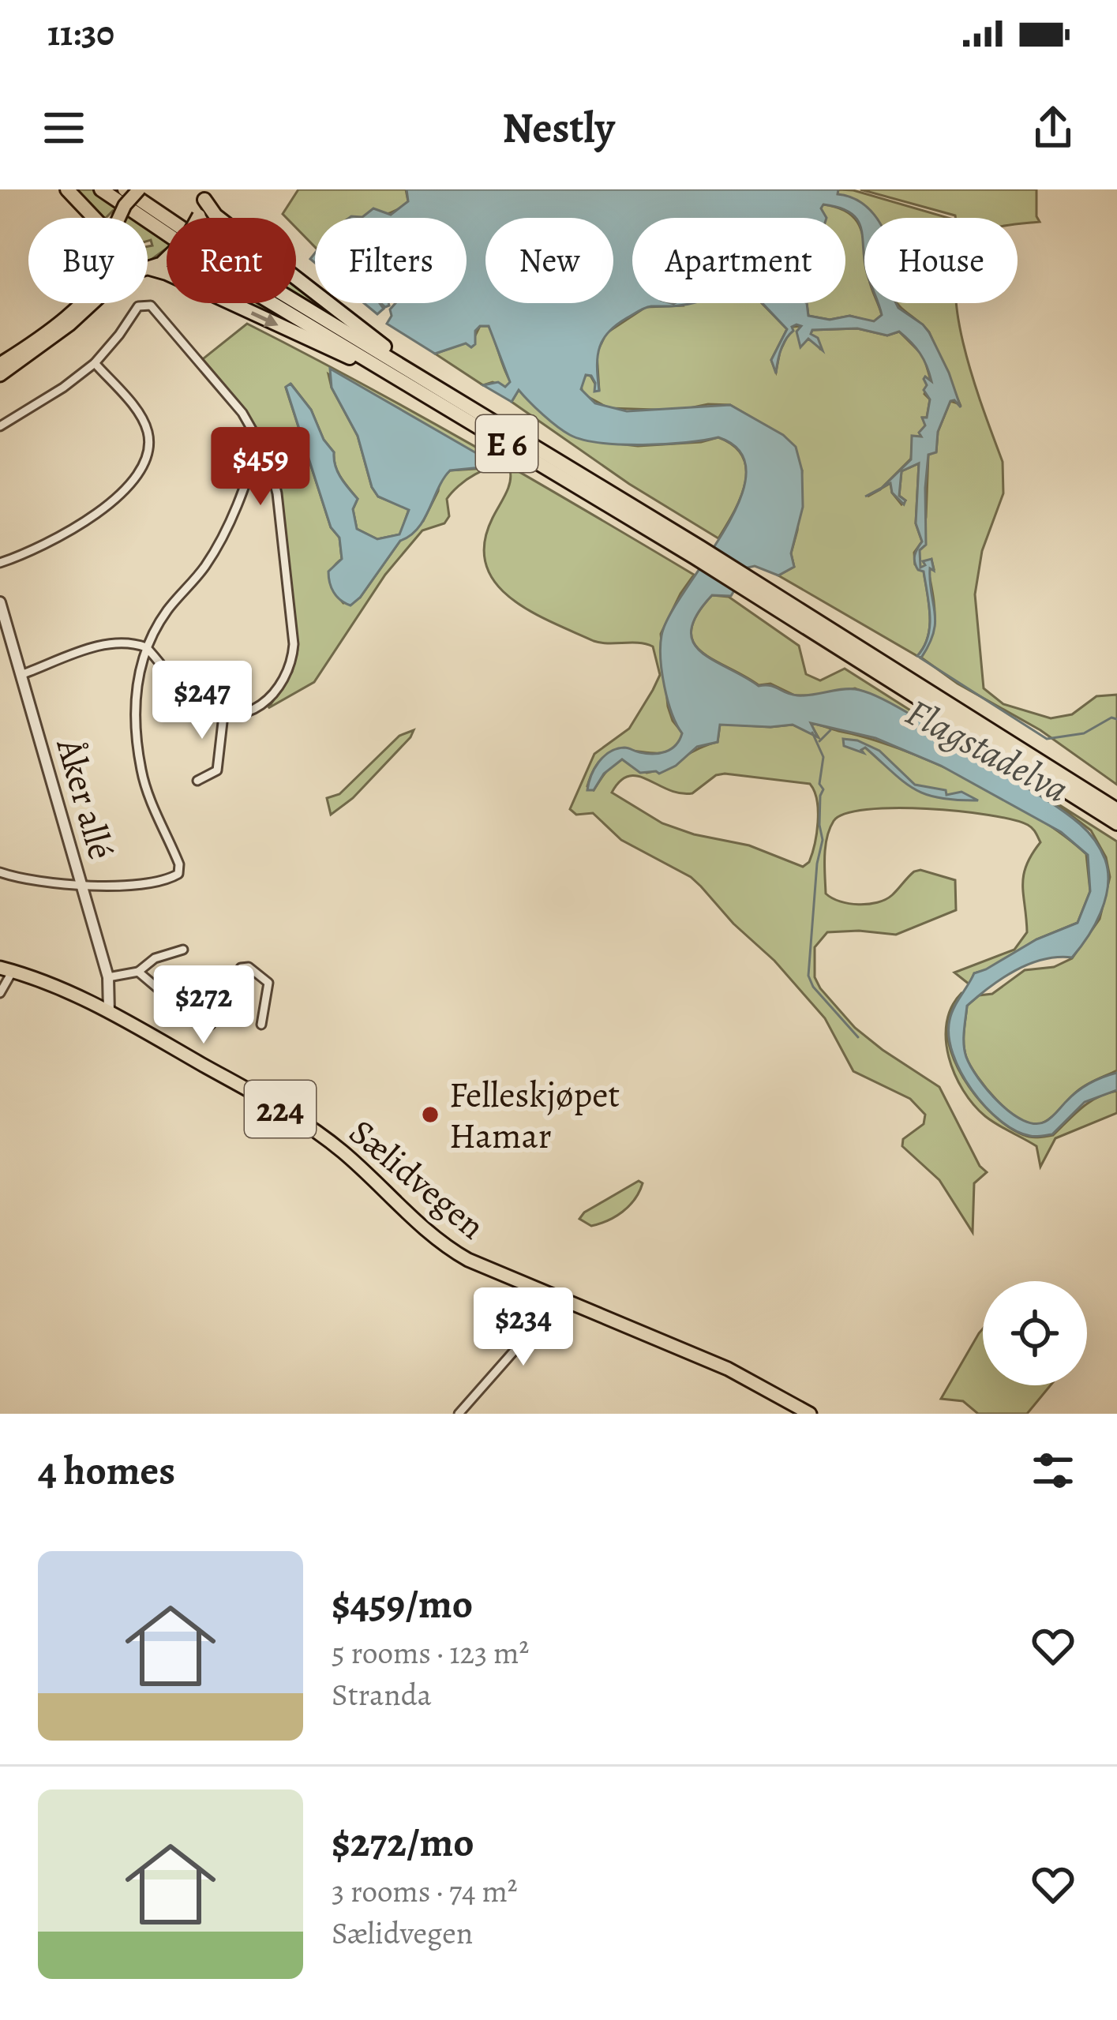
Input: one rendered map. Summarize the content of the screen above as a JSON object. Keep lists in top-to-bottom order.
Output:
{
  "streets": {
    "highway": ["E 6"],
    "main road": ["224", "Sælidvegen"],
    "street": ["Åker allé"]
  },
  "crossings": [
    ["Åker allé", "Sælidvegen"]
  ],
  "water": ["Flagstadelva"],
  "places": ["Felleskjøpet Hamar"],
  "page": {
    "status": "11:30",
    "header": "Nestly",
    "chip": [
      "Buy",
      "Rent",
      "Filters",
      "New",
      "Apartment",
      "House"
    ],
    "price": [
      "$459",
      "$247",
      "$272",
      "$234"
    ],
    "heading": "4 homes",
    "list": [
      {
        "name": "$459/mo",
        "note": "5 rooms · 123 m² · Stranda"
      },
      {
        "name": "$272/mo",
        "note": "3 rooms · 74 m² · Sælidvegen"
      }
    ]
  }
}
